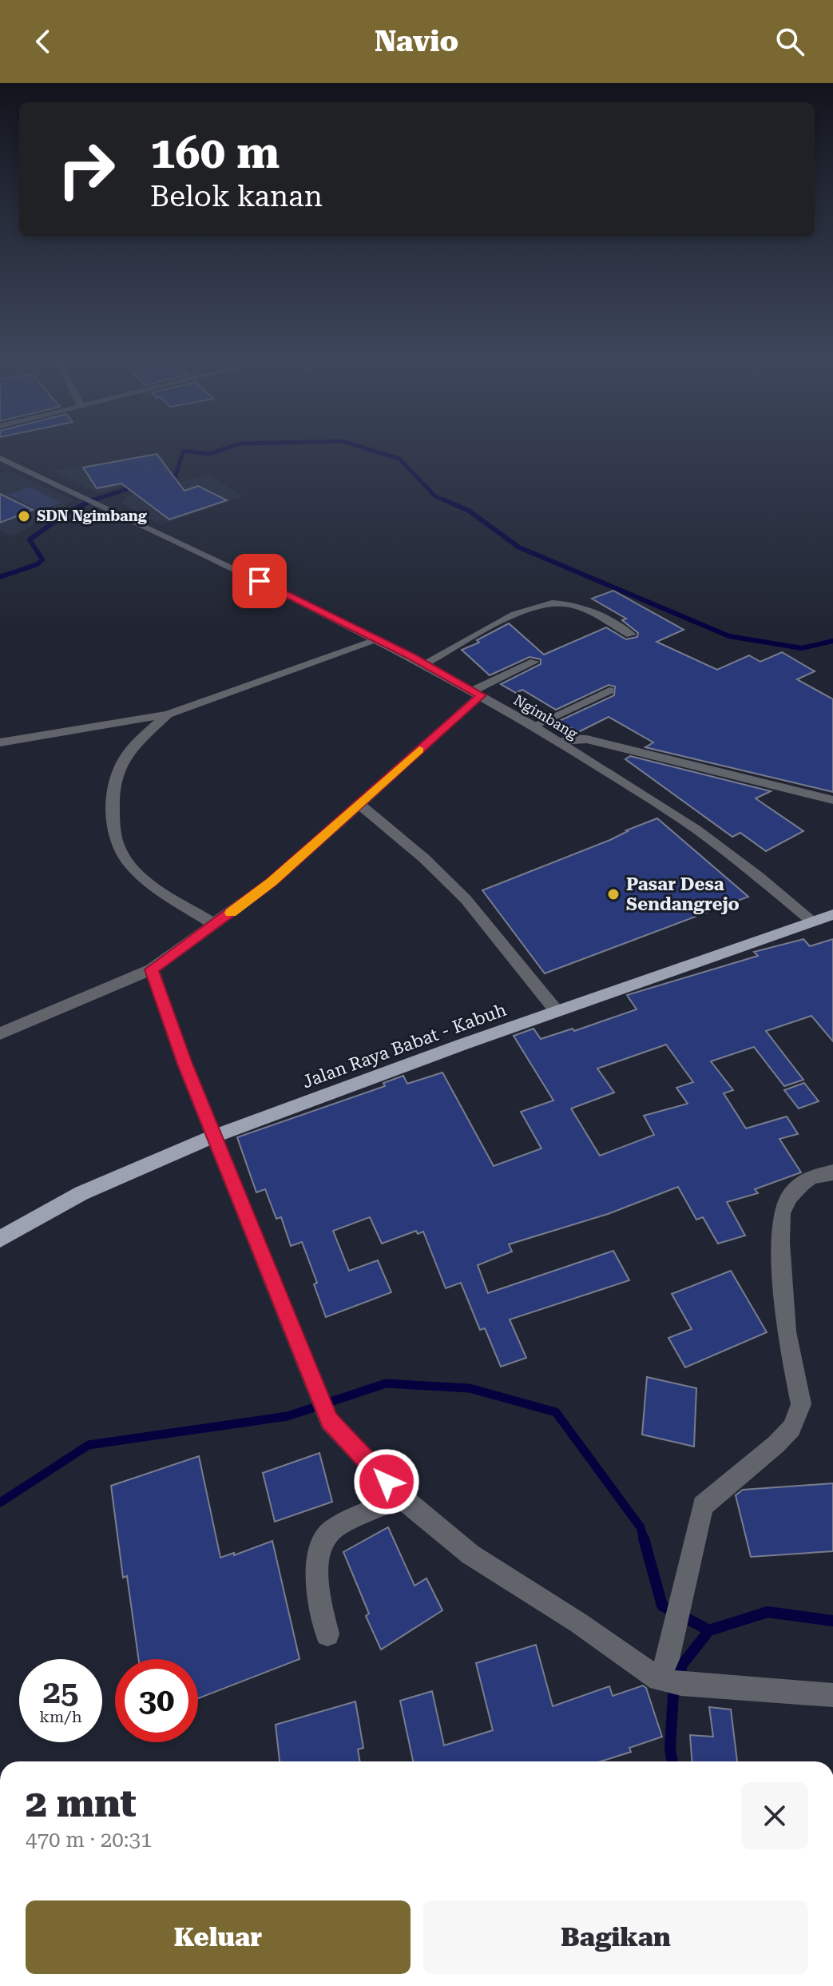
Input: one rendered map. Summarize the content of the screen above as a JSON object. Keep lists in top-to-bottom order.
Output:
{
  "streets": {
    "main road": ["Jalan Raya Babat - Kabuh"],
    "street": ["Ngimbang"]
  },
  "crossings": [
    ["Ngimbang", "Jalan Raya Babat - Kabuh"]
  ],
  "places": ["SDN Ngimbang", "Pasar Desa Sendangrejo"],
  "page": {
    "header": "Navio",
    "turn": ["160 m", "Belok kanan"],
    "speed": "25 km/h",
    "limit": "30",
    "heading": ["2 mnt", "470 m · 20:31"],
    "buttons": ["Keluar", "Bagikan"]
  }
}
